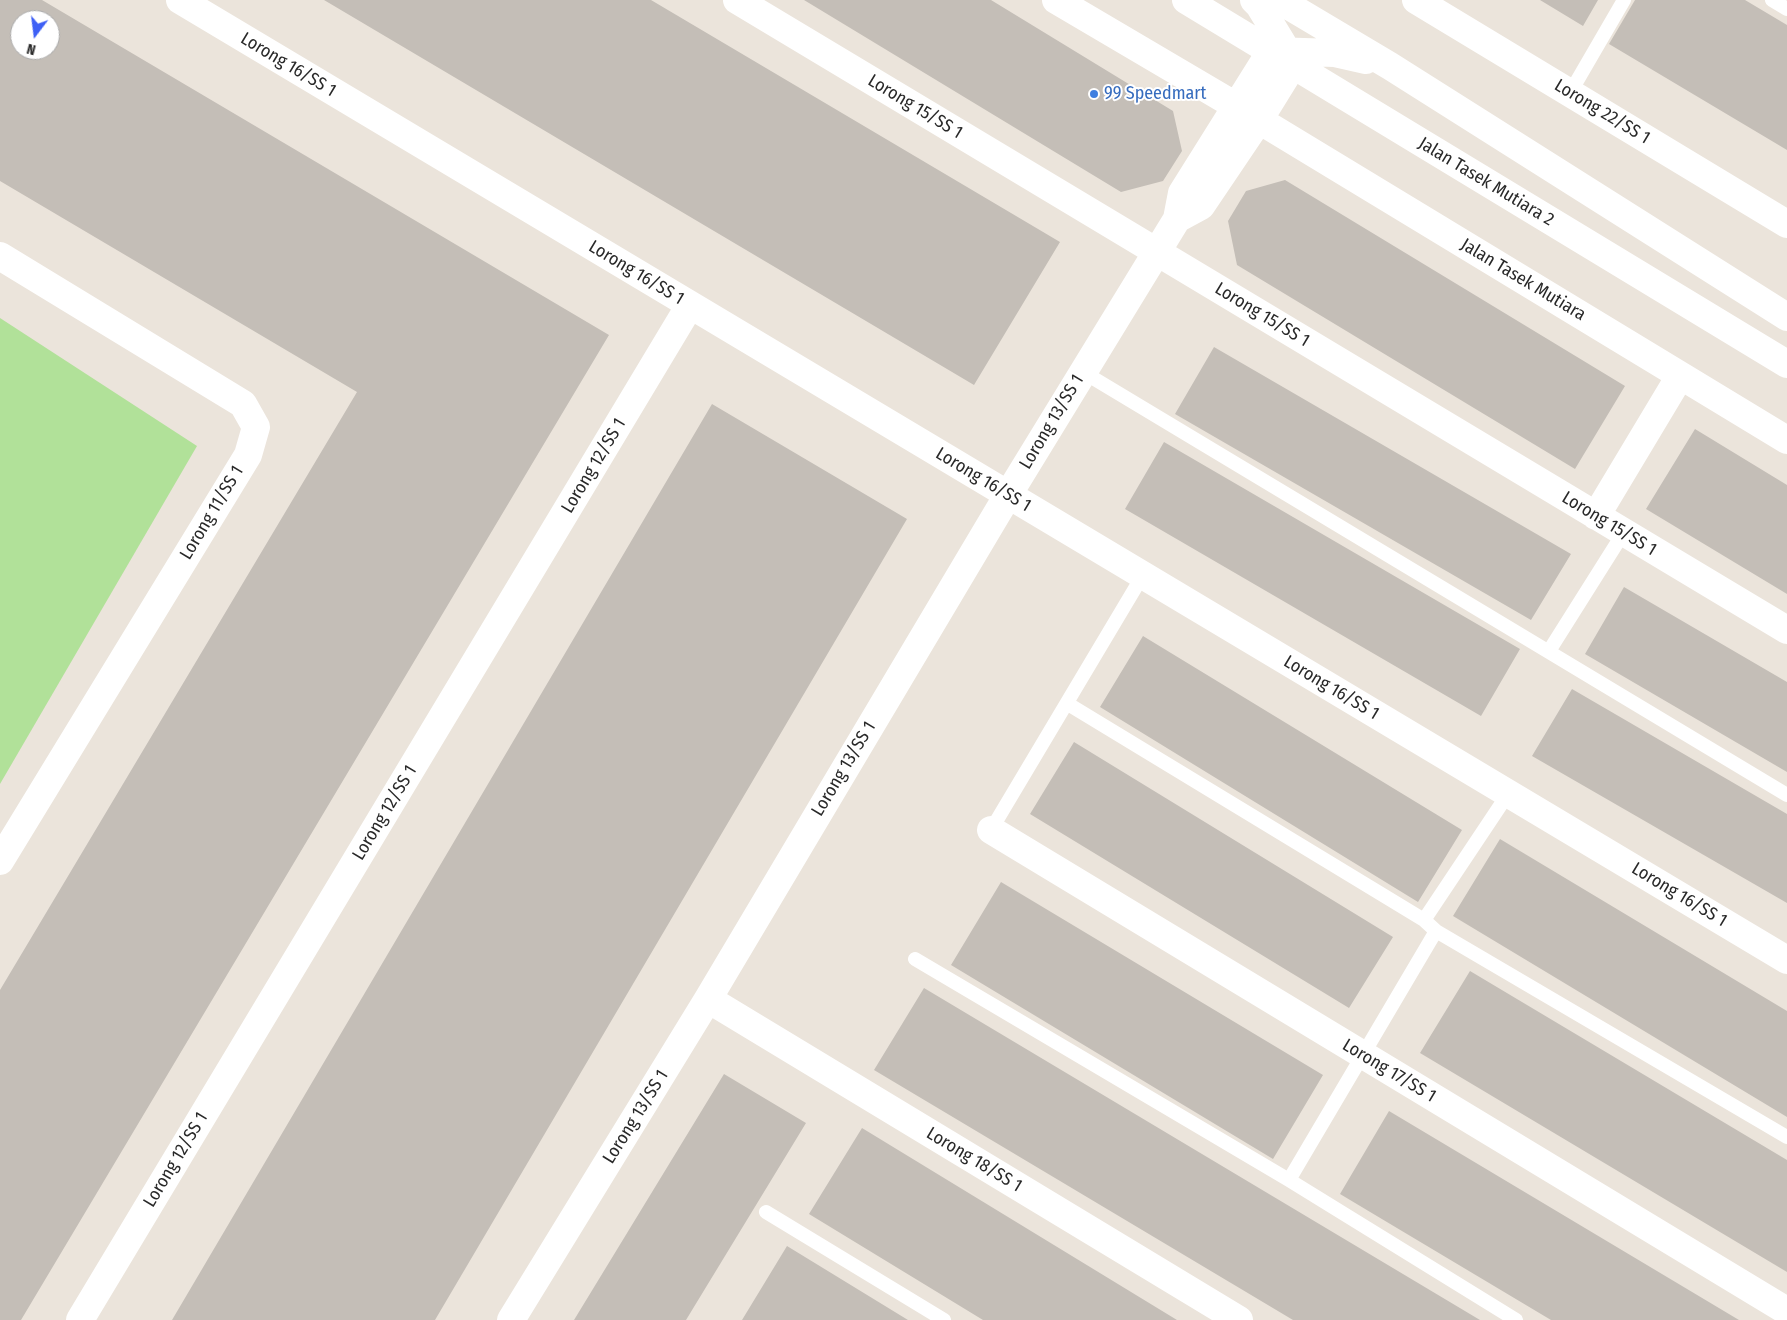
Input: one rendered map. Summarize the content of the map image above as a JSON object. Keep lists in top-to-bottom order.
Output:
{
  "streets": {
    "street": [
      "Lorong 16/SS 1",
      "Lorong 15/SS 1",
      "Lorong 22/SS 1",
      "Jalan Tasek Mutiara 2",
      "Jalan Tasek Mutiara",
      "Lorong 13/SS 1",
      "Lorong 12/SS 1",
      "Lorong 11/SS 1",
      "Lorong 17/SS 1",
      "Lorong 18/SS 1"
    ]
  },
  "crossings": [
    ["Lorong 16/SS 1", "Lorong 13/SS 1"],
    ["Lorong 16/SS 1", "Lorong 12/SS 1"],
    ["Lorong 15/SS 1", "Lorong 13/SS 1"],
    ["Jalan Tasek Mutiara 2", "Lorong 13/SS 1"],
    ["Jalan Tasek Mutiara", "Lorong 13/SS 1"],
    ["Lorong 13/SS 1", "Lorong 18/SS 1"]
  ],
  "places": ["99 Speedmart"],
  "north": "bottom"
}
